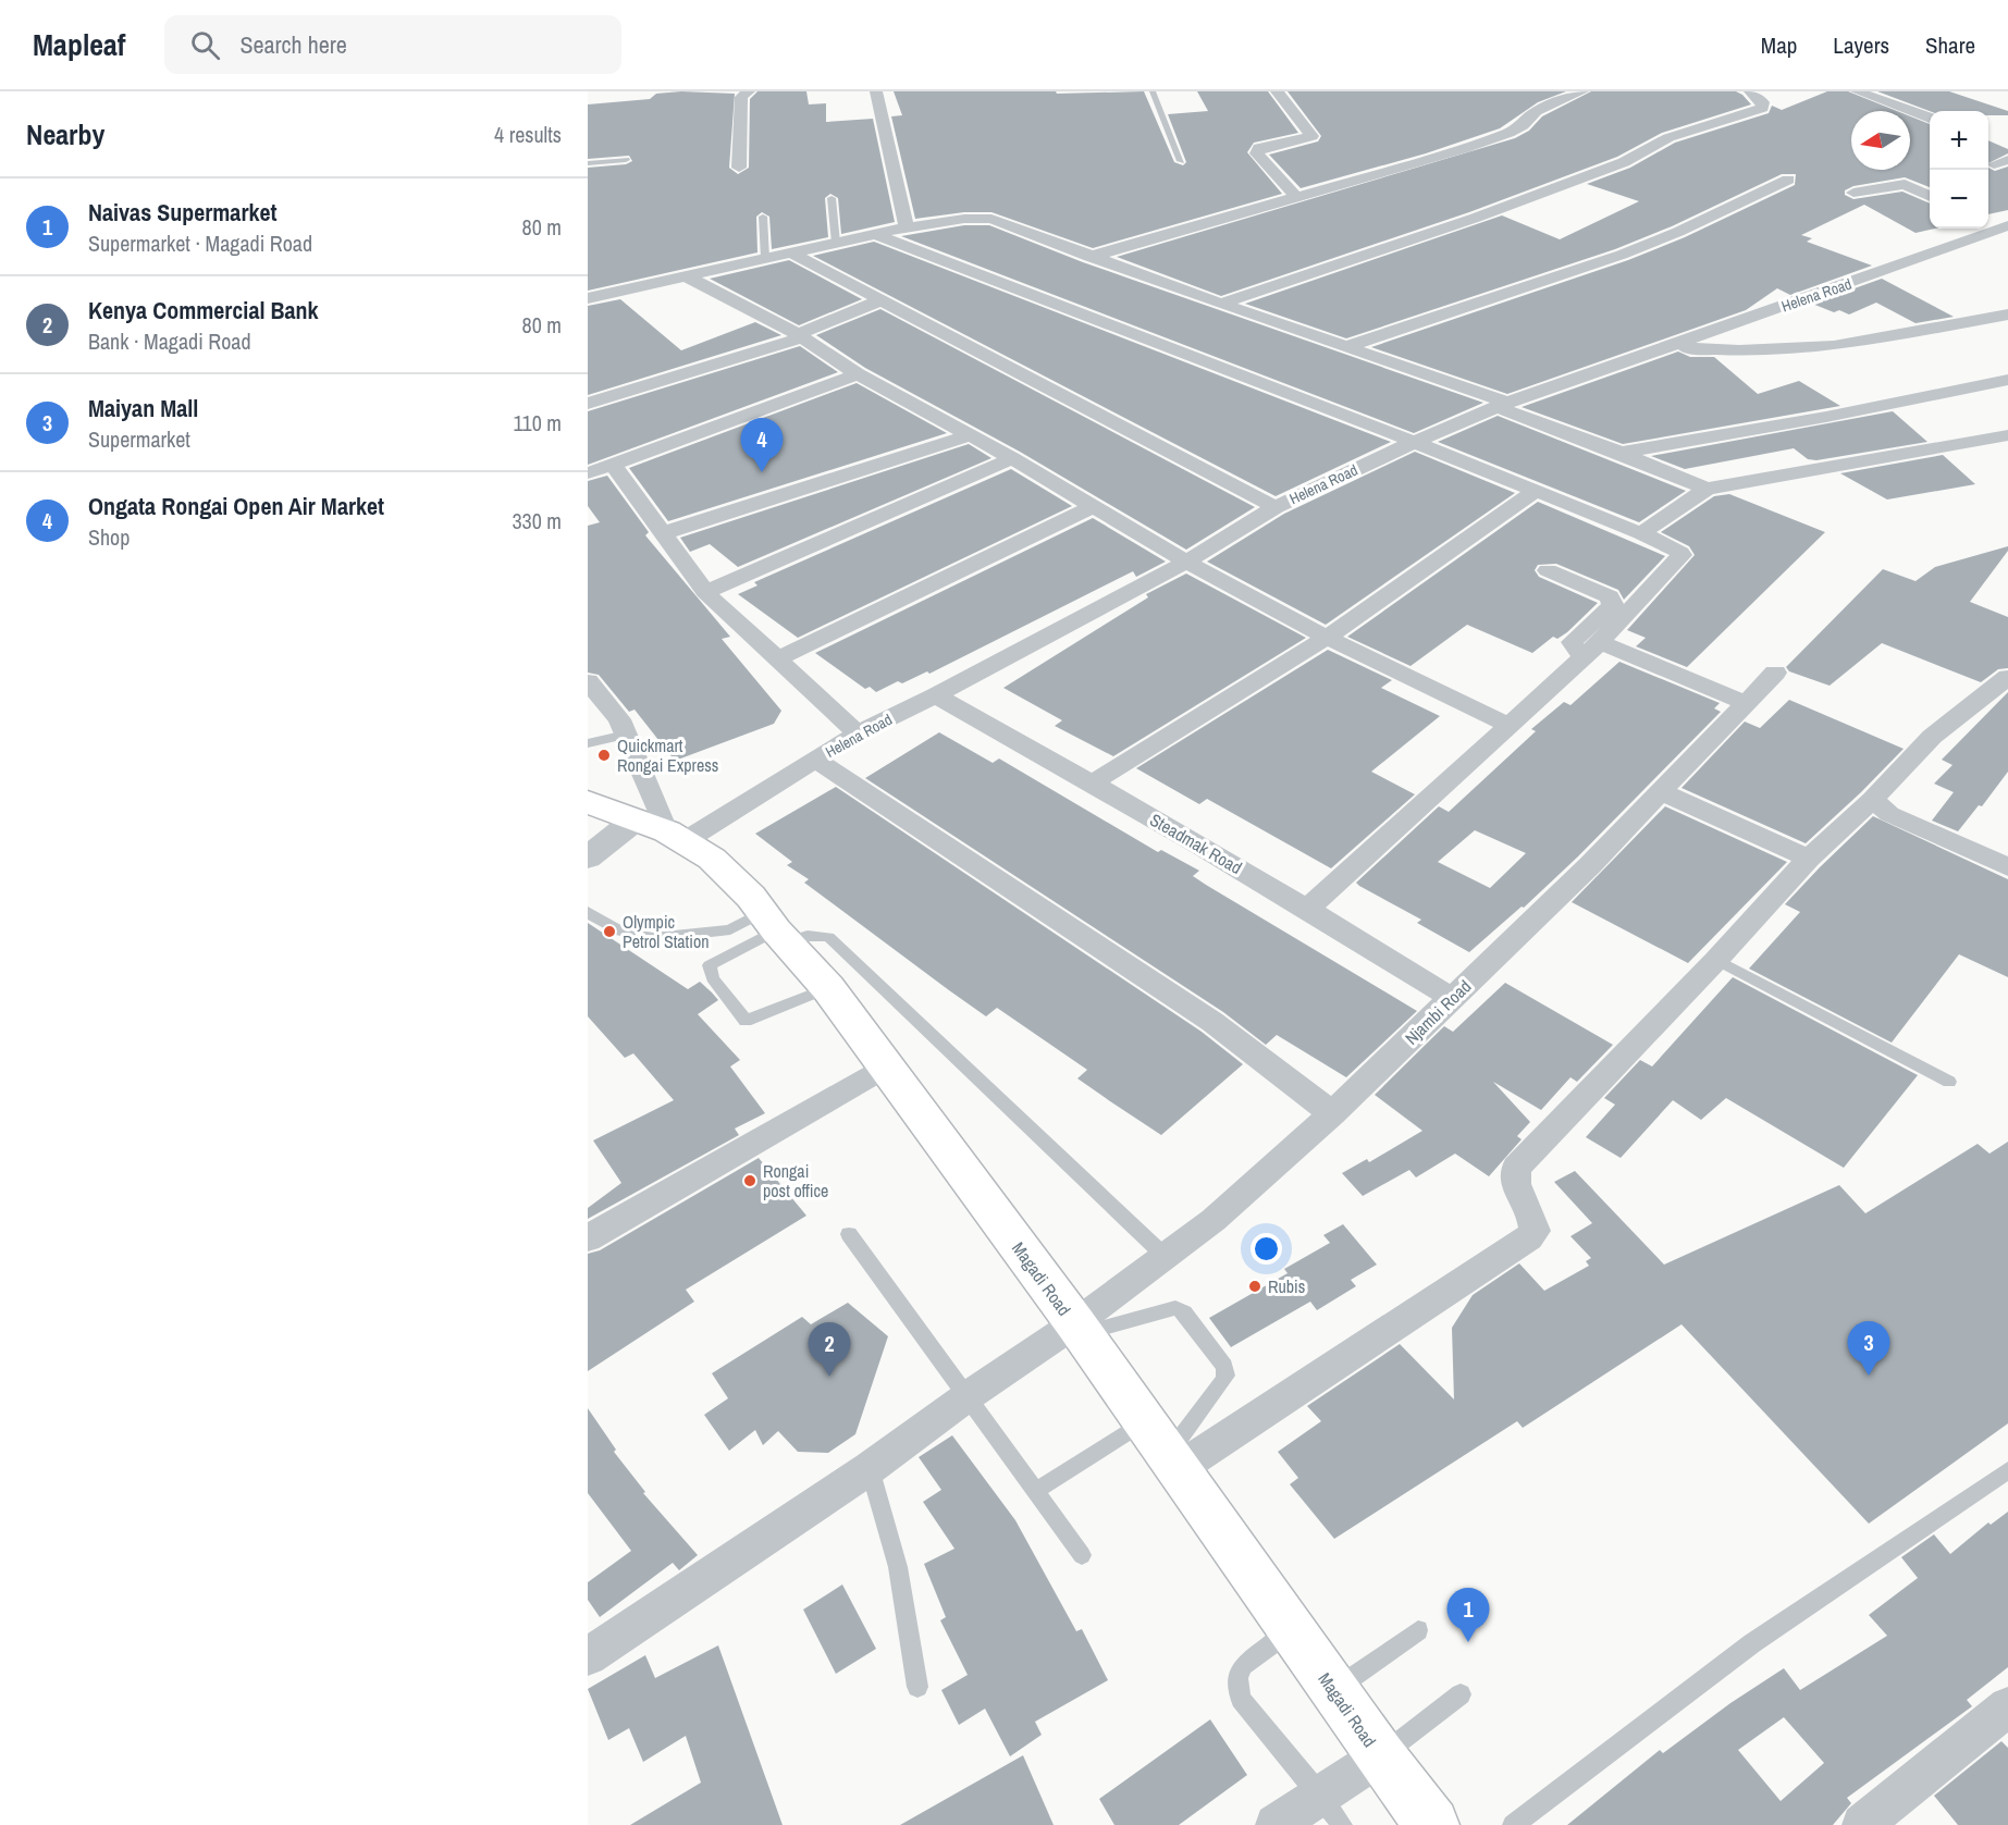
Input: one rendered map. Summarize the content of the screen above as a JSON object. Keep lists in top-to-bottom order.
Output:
{
  "streets": {
    "highway": ["Magadi Road"],
    "street": ["Helena Road", "Steadmak Road", "Njambi Road"]
  },
  "crossings": [
    ["Helena Road", "Steadmak Road"],
    ["Helena Road", "Magadi Road"],
    ["Steadmak Road", "Njambi Road"],
    ["Njambi Road", "Magadi Road"]
  ],
  "places": [
    "Quickmart Rongai Express",
    "Olympic Petrol Station",
    "Rongai post office",
    "Rubis"
  ],
  "north": "left",
  "page": {
    "header": "Mapleaf",
    "search": "Search here",
    "nav": ["Map", "Layers", "Share"],
    "heading": ["Nearby", "4 results"],
    "map_buttons": ["+", "−"],
    "list": [
      {
        "mark": "1",
        "name": "Naivas Supermarket",
        "note": "Supermarket · Magadi Road",
        "value": "80 m"
      },
      {
        "mark": "2",
        "name": "Kenya Commercial Bank",
        "note": "Bank · Magadi Road",
        "value": "80 m"
      },
      {
        "mark": "3",
        "name": "Maiyan Mall",
        "note": "Supermarket",
        "value": "110 m"
      },
      {
        "mark": "4",
        "name": "Ongata Rongai Open Air Market",
        "note": "Shop",
        "value": "330 m"
      }
    ],
    "pins": [
      "4",
      "3",
      "2",
      "1"
    ]
  }
}
